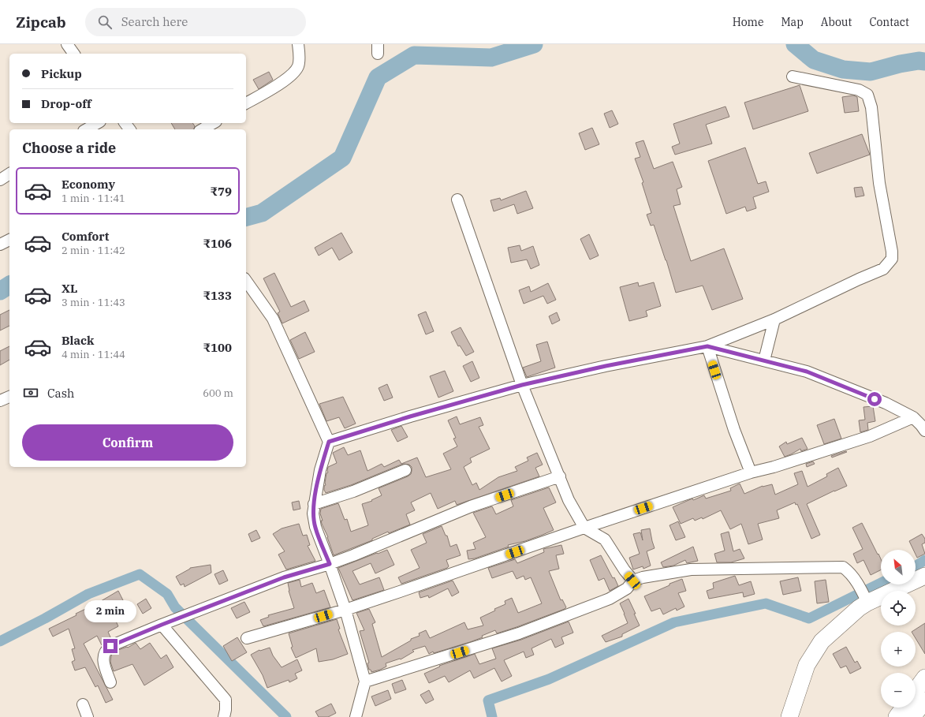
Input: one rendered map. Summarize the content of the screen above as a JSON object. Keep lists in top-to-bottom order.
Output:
{
  "north": "top left",
  "page": {
    "header": "Zipcab",
    "search": "Search here",
    "nav": [
      "Home",
      "Map",
      "About",
      "Contact"
    ],
    "banner": ["Pickup", "Drop-off"],
    "heading": "Choose a ride",
    "list": [
      {
        "name": "Economy",
        "note": "1 min · 11:41",
        "value": "₹79"
      },
      {
        "name": "Comfort",
        "note": "2 min · 11:42",
        "value": "₹106"
      },
      {
        "name": "XL",
        "note": "3 min · 11:43",
        "value": "₹133"
      },
      {
        "name": "Black",
        "note": "4 min · 11:44",
        "value": "₹100"
      }
    ],
    "pay": ["Cash", "600 m"],
    "buttons": "Confirm",
    "map_buttons": ["+", "−"],
    "bubble": "2 min"
  }
}
